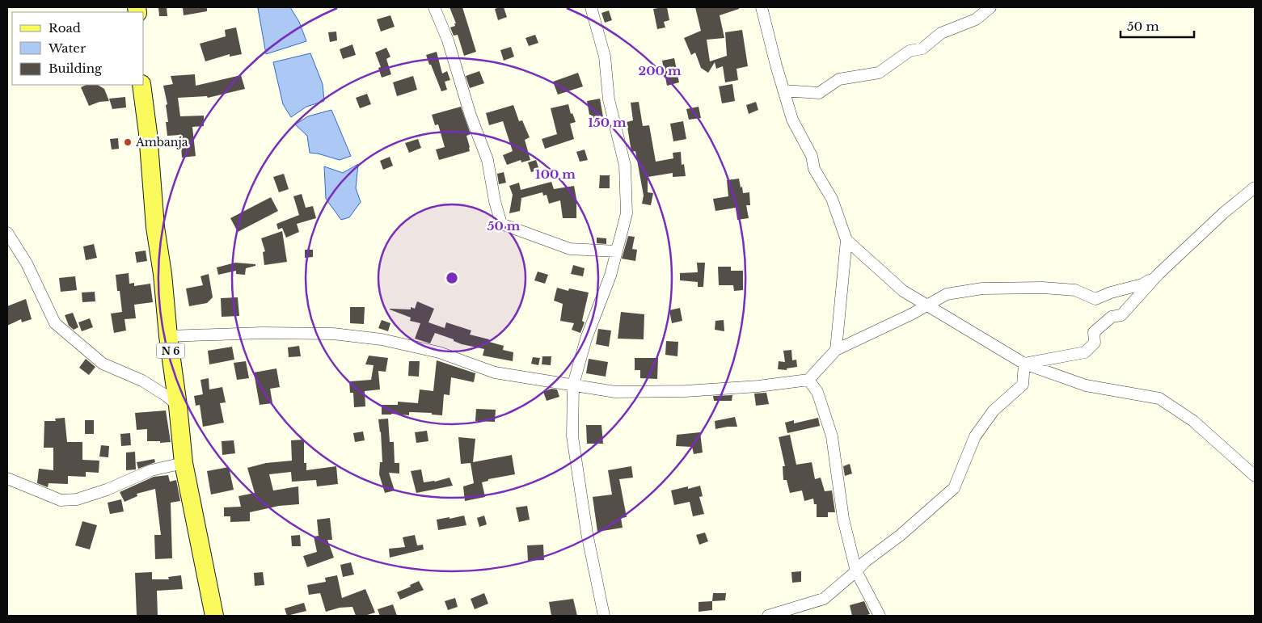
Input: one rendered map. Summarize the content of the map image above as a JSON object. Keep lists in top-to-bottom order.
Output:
{
  "streets": {
    "main road": ["N 6"]
  },
  "places": ["Ambanja"],
  "legend": ["Road", "Water", "Building"],
  "scale_bar": "50 m",
  "rings": [
    "200 m",
    "150 m",
    "100 m",
    "50 m"
  ]
}
